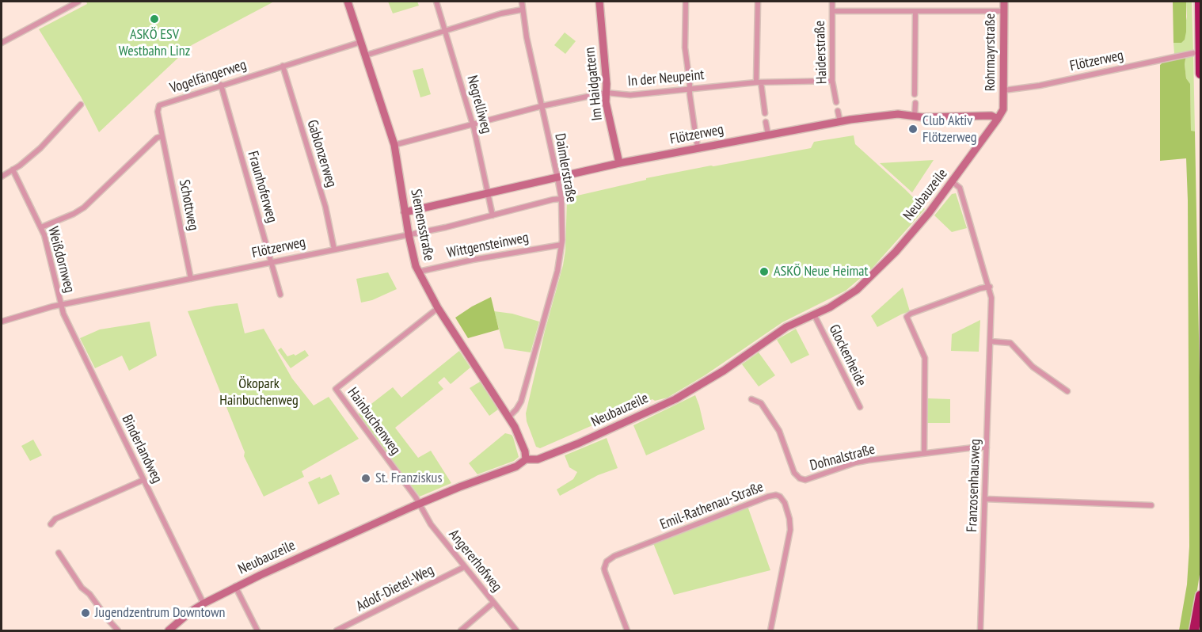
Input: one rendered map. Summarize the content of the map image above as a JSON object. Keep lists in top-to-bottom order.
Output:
{
  "streets": {
    "street": [
      "Haiderstraße",
      "Rohrmayrstraße",
      "Flötzerweg",
      "Vogelfängerweg",
      "In der Neupeint",
      "Im Haidgattern",
      "Negrelliweg",
      "Gablonzerweg",
      "Daimlerstraße",
      "Fraunhoferweg",
      "Neubauzeile",
      "Schottweg",
      "Siemensstraße",
      "Wittgensteinweg",
      "Weißdornweg",
      "Glockenheide",
      "Hainbuchenweg",
      "Binderlandweg",
      "Dohnalstraße",
      "Franzosenhausweg",
      "Emil-Rathenau-Straße",
      "Angererhofweg",
      "Adolf-Dietel-Weg"
    ]
  },
  "crossings": [
    ["Haiderstraße", "In der Neupeint"],
    ["Rohrmayrstraße", "Flötzerweg"],
    ["Rohrmayrstraße", "Neubauzeile"],
    ["Flötzerweg", "Im Haidgattern"],
    ["Flötzerweg", "Negrelliweg"],
    ["Flötzerweg", "Gablonzerweg"],
    ["Flötzerweg", "Daimlerstraße"],
    ["Flötzerweg", "Fraunhoferweg"],
    ["Flötzerweg", "Neubauzeile"],
    ["Flötzerweg", "Schottweg"],
    ["Flötzerweg", "Siemensstraße"],
    ["Flötzerweg", "Weißdornweg"],
    ["Flötzerweg", "Binderlandweg"],
    ["Vogelfängerweg", "Gablonzerweg"],
    ["Vogelfängerweg", "Fraunhoferweg"],
    ["Vogelfängerweg", "Schottweg"],
    ["Vogelfängerweg", "Siemensstraße"],
    ["In der Neupeint", "Im Haidgattern"],
    ["In der Neupeint", "Negrelliweg"],
    ["In der Neupeint", "Daimlerstraße"],
    ["In der Neupeint", "Siemensstraße"],
    ["Daimlerstraße", "Siemensstraße"],
    ["Daimlerstraße", "Wittgensteinweg"],
    ["Neubauzeile", "Siemensstraße"],
    ["Neubauzeile", "Glockenheide"],
    ["Neubauzeile", "Hainbuchenweg"],
    ["Neubauzeile", "Binderlandweg"],
    ["Neubauzeile", "Franzosenhausweg"],
    ["Neubauzeile", "Angererhofweg"],
    ["Siemensstraße", "Wittgensteinweg"],
    ["Siemensstraße", "Hainbuchenweg"],
    ["Weißdornweg", "Binderlandweg"],
    ["Hainbuchenweg", "Angererhofweg"],
    ["Dohnalstraße", "Franzosenhausweg"],
    ["Angererhofweg", "Adolf-Dietel-Weg"]
  ],
  "parks": ["Ökopark Hainbuchenweg"],
  "places": [
    "ASKÖ ESV Westbahn Linz",
    "Club Aktiv Flötzerweg",
    "ASKÖ Neue Heimat",
    "St. Franziskus",
    "Jugendzentrum Downtown"
  ]
}
